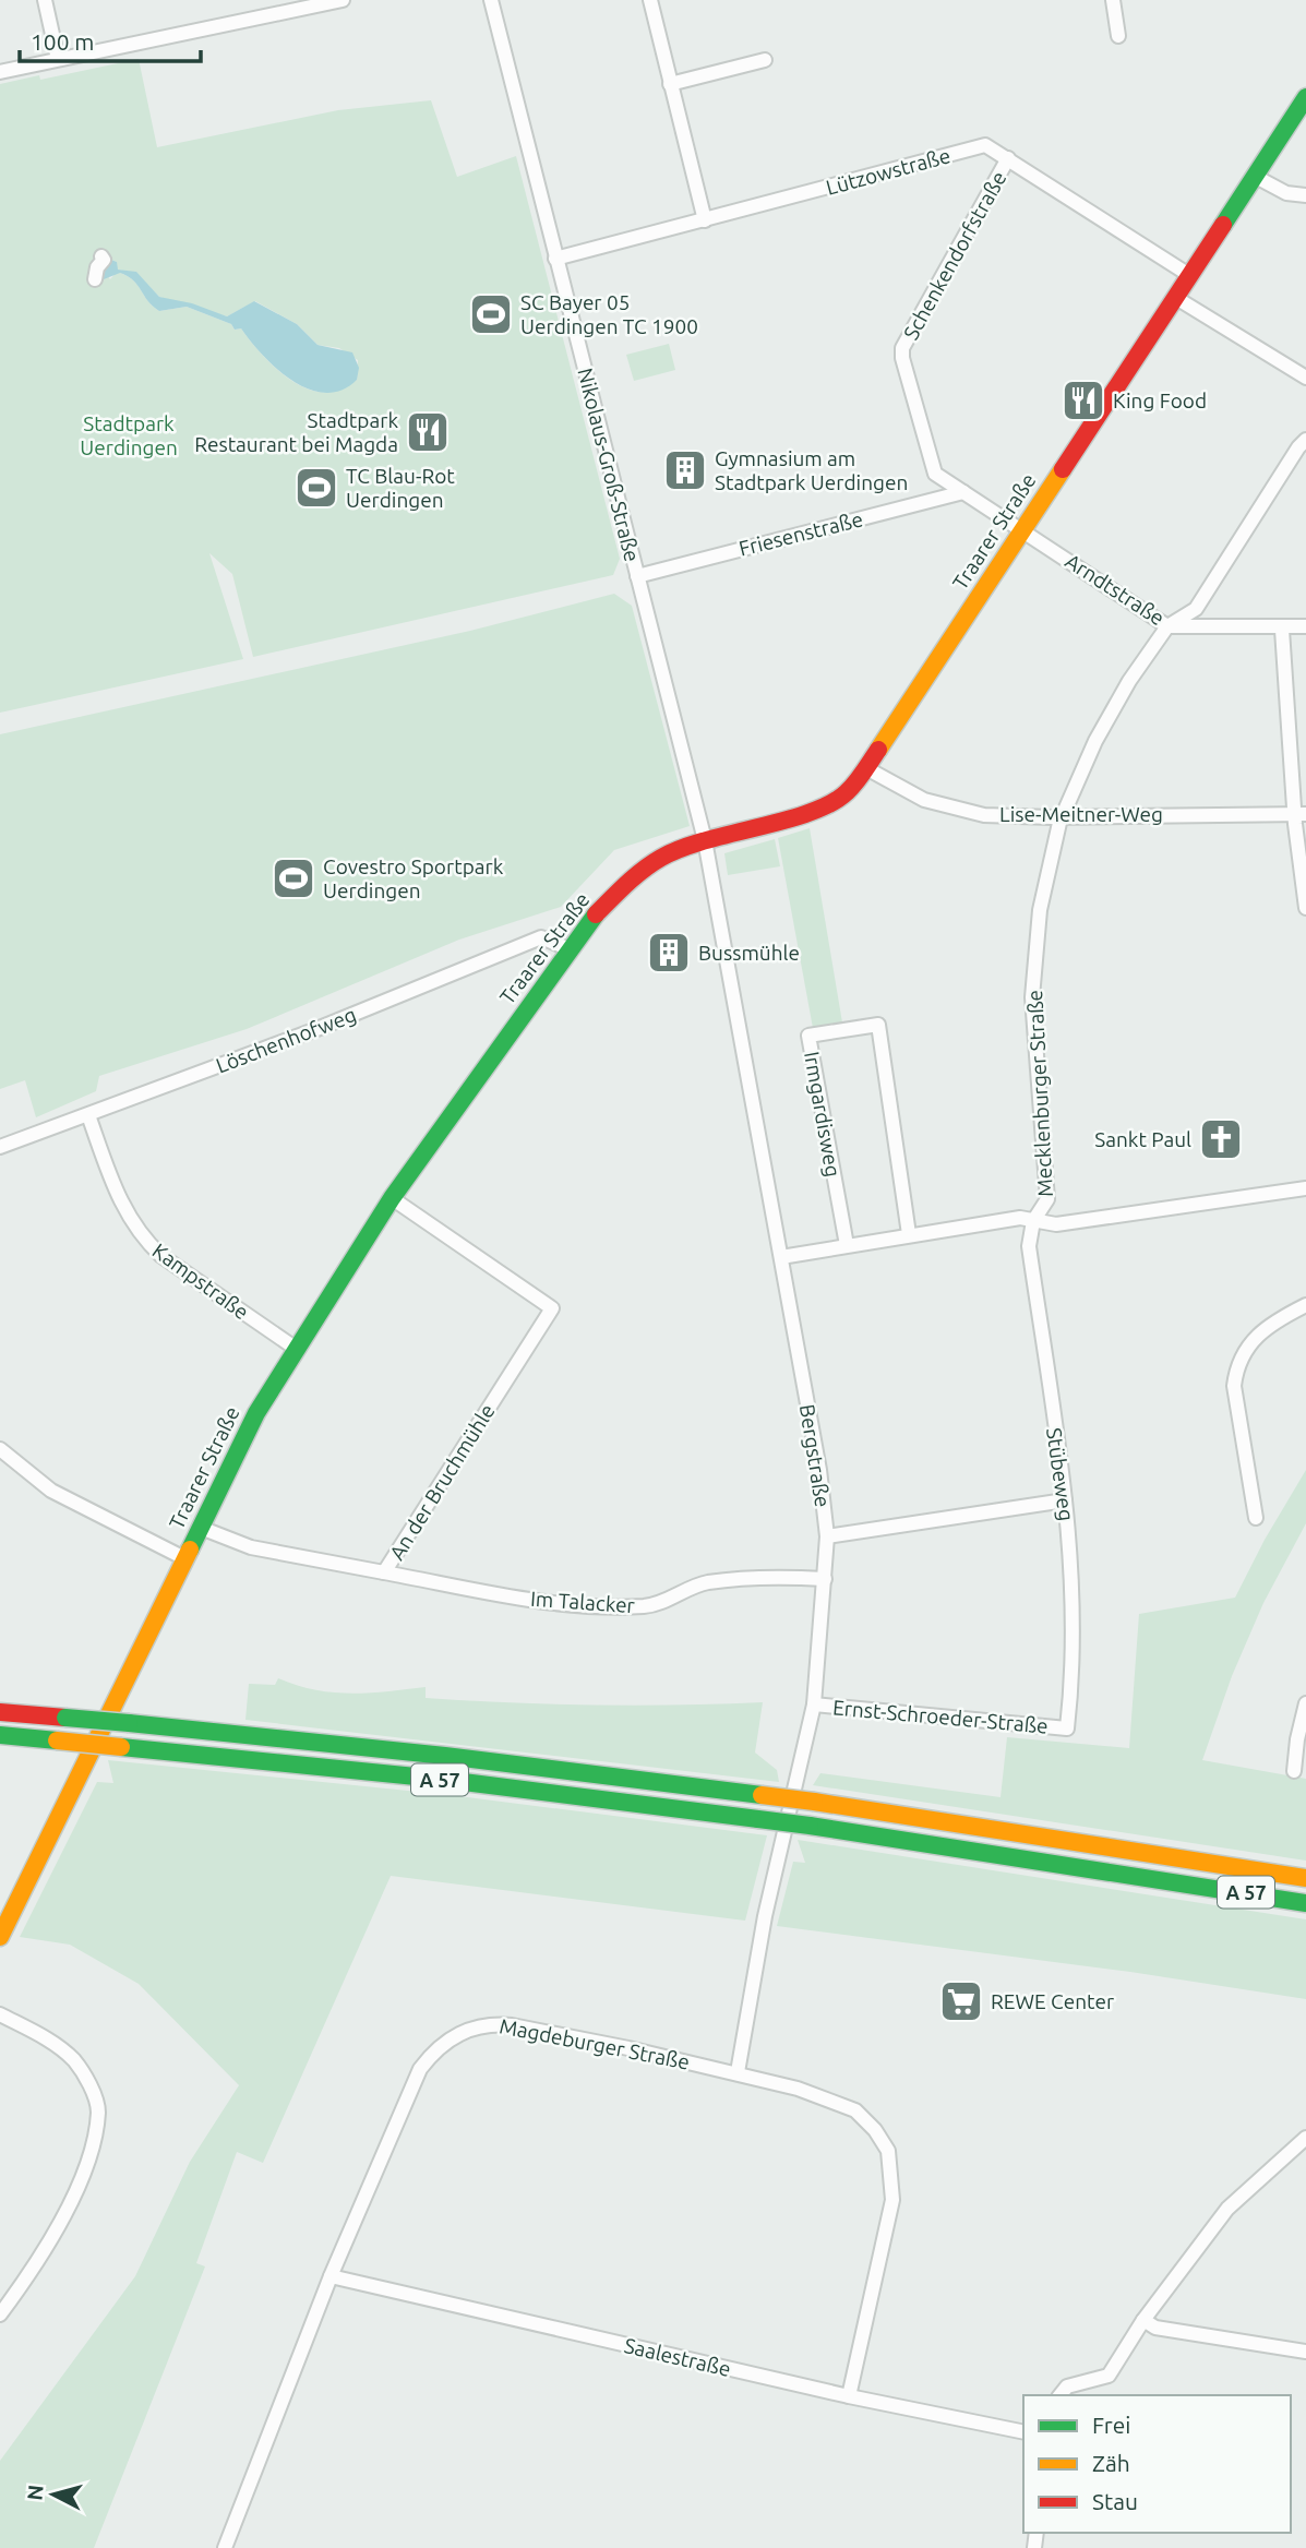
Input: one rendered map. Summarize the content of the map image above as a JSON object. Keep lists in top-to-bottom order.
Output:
{
  "streets": {
    "main road": ["Traarer Straße", "A 57"],
    "street": [
      "Lützowstraße",
      "Schenkendorfstraße",
      "Nikolaus-Groß-Straße",
      "Friesenstraße",
      "Arndtstraße",
      "Lise-Meitner-Weg",
      "Löschenhofweg",
      "Mecklenburger Straße",
      "Irmgardisweg",
      "Kampstraße",
      "Bergstraße",
      "Stübeweg",
      "An der Bruchmühle",
      "Im Talacker",
      "Ernst-Schroeder-Straße",
      "Magdeburger Straße",
      "Saalestraße"
    ]
  },
  "crossings": [
    ["Lützowstraße", "Schenkendorfstraße"],
    ["Lützowstraße", "Nikolaus-Groß-Straße"],
    ["Lützowstraße", "Traarer Straße"],
    ["Schenkendorfstraße", "Traarer Straße"],
    ["Schenkendorfstraße", "Friesenstraße"],
    ["Schenkendorfstraße", "Arndtstraße"],
    ["Nikolaus-Groß-Straße", "Traarer Straße"],
    ["Nikolaus-Groß-Straße", "Friesenstraße"],
    ["Nikolaus-Groß-Straße", "Bergstraße"],
    ["Traarer Straße", "Arndtstraße"],
    ["Traarer Straße", "Lise-Meitner-Weg"],
    ["Traarer Straße", "Löschenhofweg"],
    ["Traarer Straße", "Kampstraße"],
    ["Traarer Straße", "Bergstraße"],
    ["Traarer Straße", "An der Bruchmühle"],
    ["Arndtstraße", "Mecklenburger Straße"],
    ["Lise-Meitner-Weg", "Mecklenburger Straße"],
    ["Löschenhofweg", "Kampstraße"],
    ["Mecklenburger Straße", "Stübeweg"],
    ["Bergstraße", "Im Talacker"],
    ["Bergstraße", "Ernst-Schroeder-Straße"],
    ["Bergstraße", "Magdeburger Straße"],
    ["Stübeweg", "Ernst-Schroeder-Straße"],
    ["An der Bruchmühle", "Im Talacker"],
    ["Magdeburger Straße", "Saalestraße"]
  ],
  "parks": ["Stadtpark Uerdingen"],
  "places": {
    "sports": ["SC Bayer 05 Uerdingen TC 1900", "TC Blau-Rot Uerdingen", "Covestro Sportpark Uerdingen"],
    "restaurant": ["King Food", "Stadtpark Restaurant bei Magda"],
    "building": ["Gymnasium am Stadtpark Uerdingen", "Bussmühle"],
    "church": ["Sankt Paul"],
    "supermarket": ["REWE Center"]
  },
  "legend": ["Frei", "Zäh", "Stau"],
  "scale_bar": "100 m",
  "north": "left"
}
